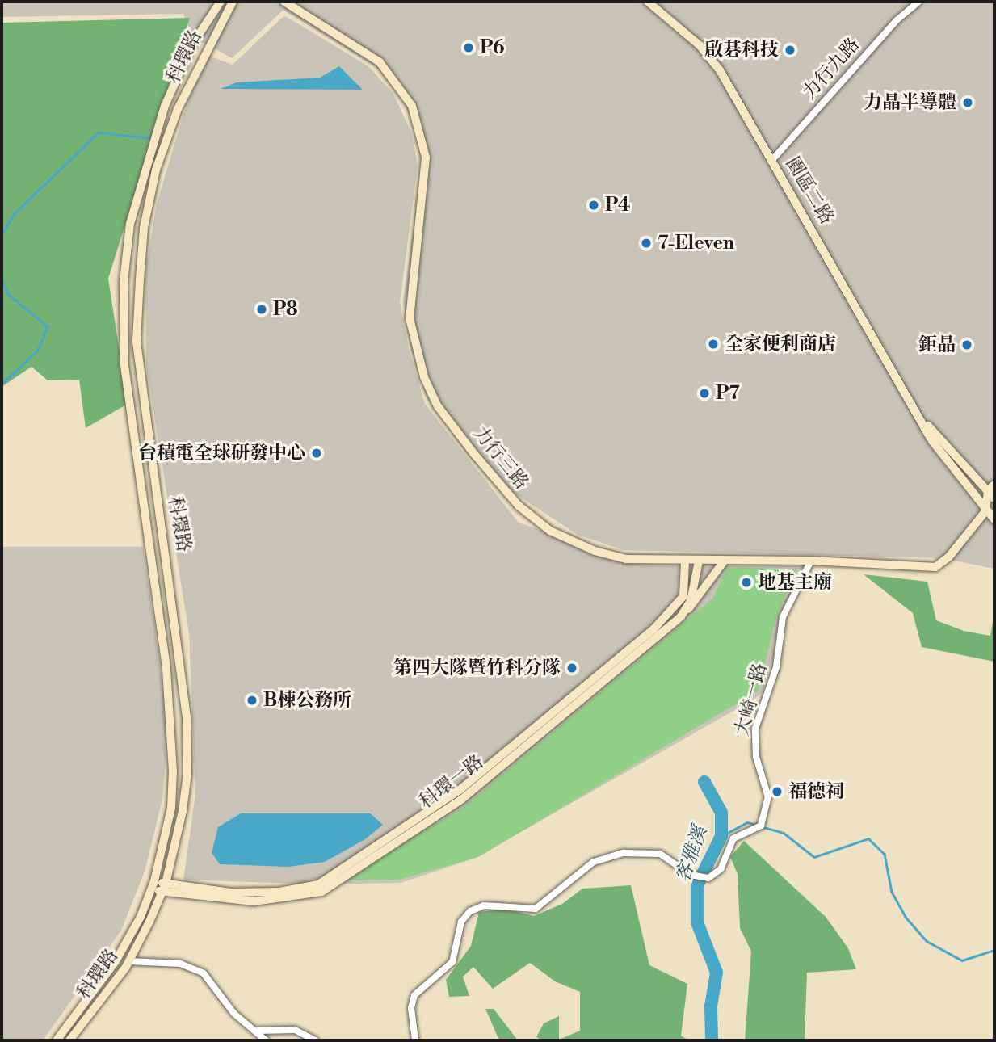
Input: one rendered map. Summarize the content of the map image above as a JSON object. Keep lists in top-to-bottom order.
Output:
{
  "streets": {
    "street": [
      "科環路",
      "力行九路",
      "園區二路",
      "力行三路",
      "大崎一路",
      "科環一路"
    ]
  },
  "crossings": [
    ["科環路", "科環一路"],
    ["力行九路", "園區二路"],
    ["園區二路", "力行三路"],
    ["力行三路", "大崎一路"],
    ["力行三路", "科環一路"]
  ],
  "water": ["客雅溪"],
  "places": [
    "P6",
    "啟碁科技",
    "力晶半導體",
    "P4",
    "7-Eleven",
    "P8",
    "全家便利商店",
    "鉅晶",
    "P7",
    "台積電全球研發中心",
    "地基主廟",
    "第四大隊暨竹科分隊",
    "B棟公務所",
    "福德祠"
  ]
}
